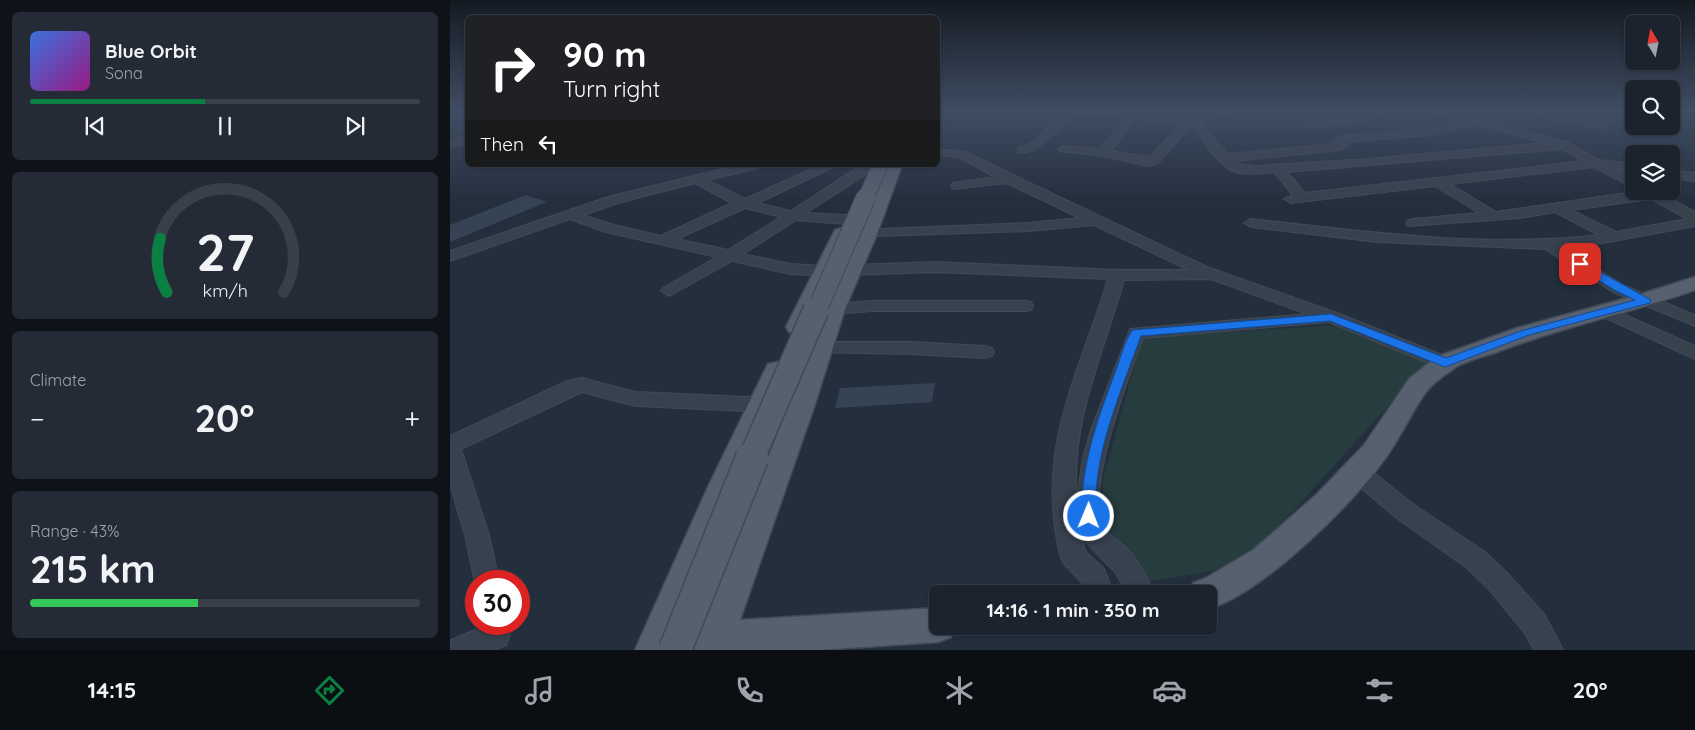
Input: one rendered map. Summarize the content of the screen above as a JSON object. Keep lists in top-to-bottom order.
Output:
{
  "north": "top",
  "page": {
    "turn": ["90 m", "Turn right"],
    "song": ["Blue Orbit", "Sona"],
    "then": "Then",
    "tile": [
      "Climate",
      ["Range · 43%", "215 km"]
    ],
    "heat": ["−", "20°", "+"],
    "limit": "30",
    "trip": "14:16 · 1 min · 350 m",
    "tabs": ["14:15", "20°"],
    "gauge": ["27", "km/h"]
  }
}
